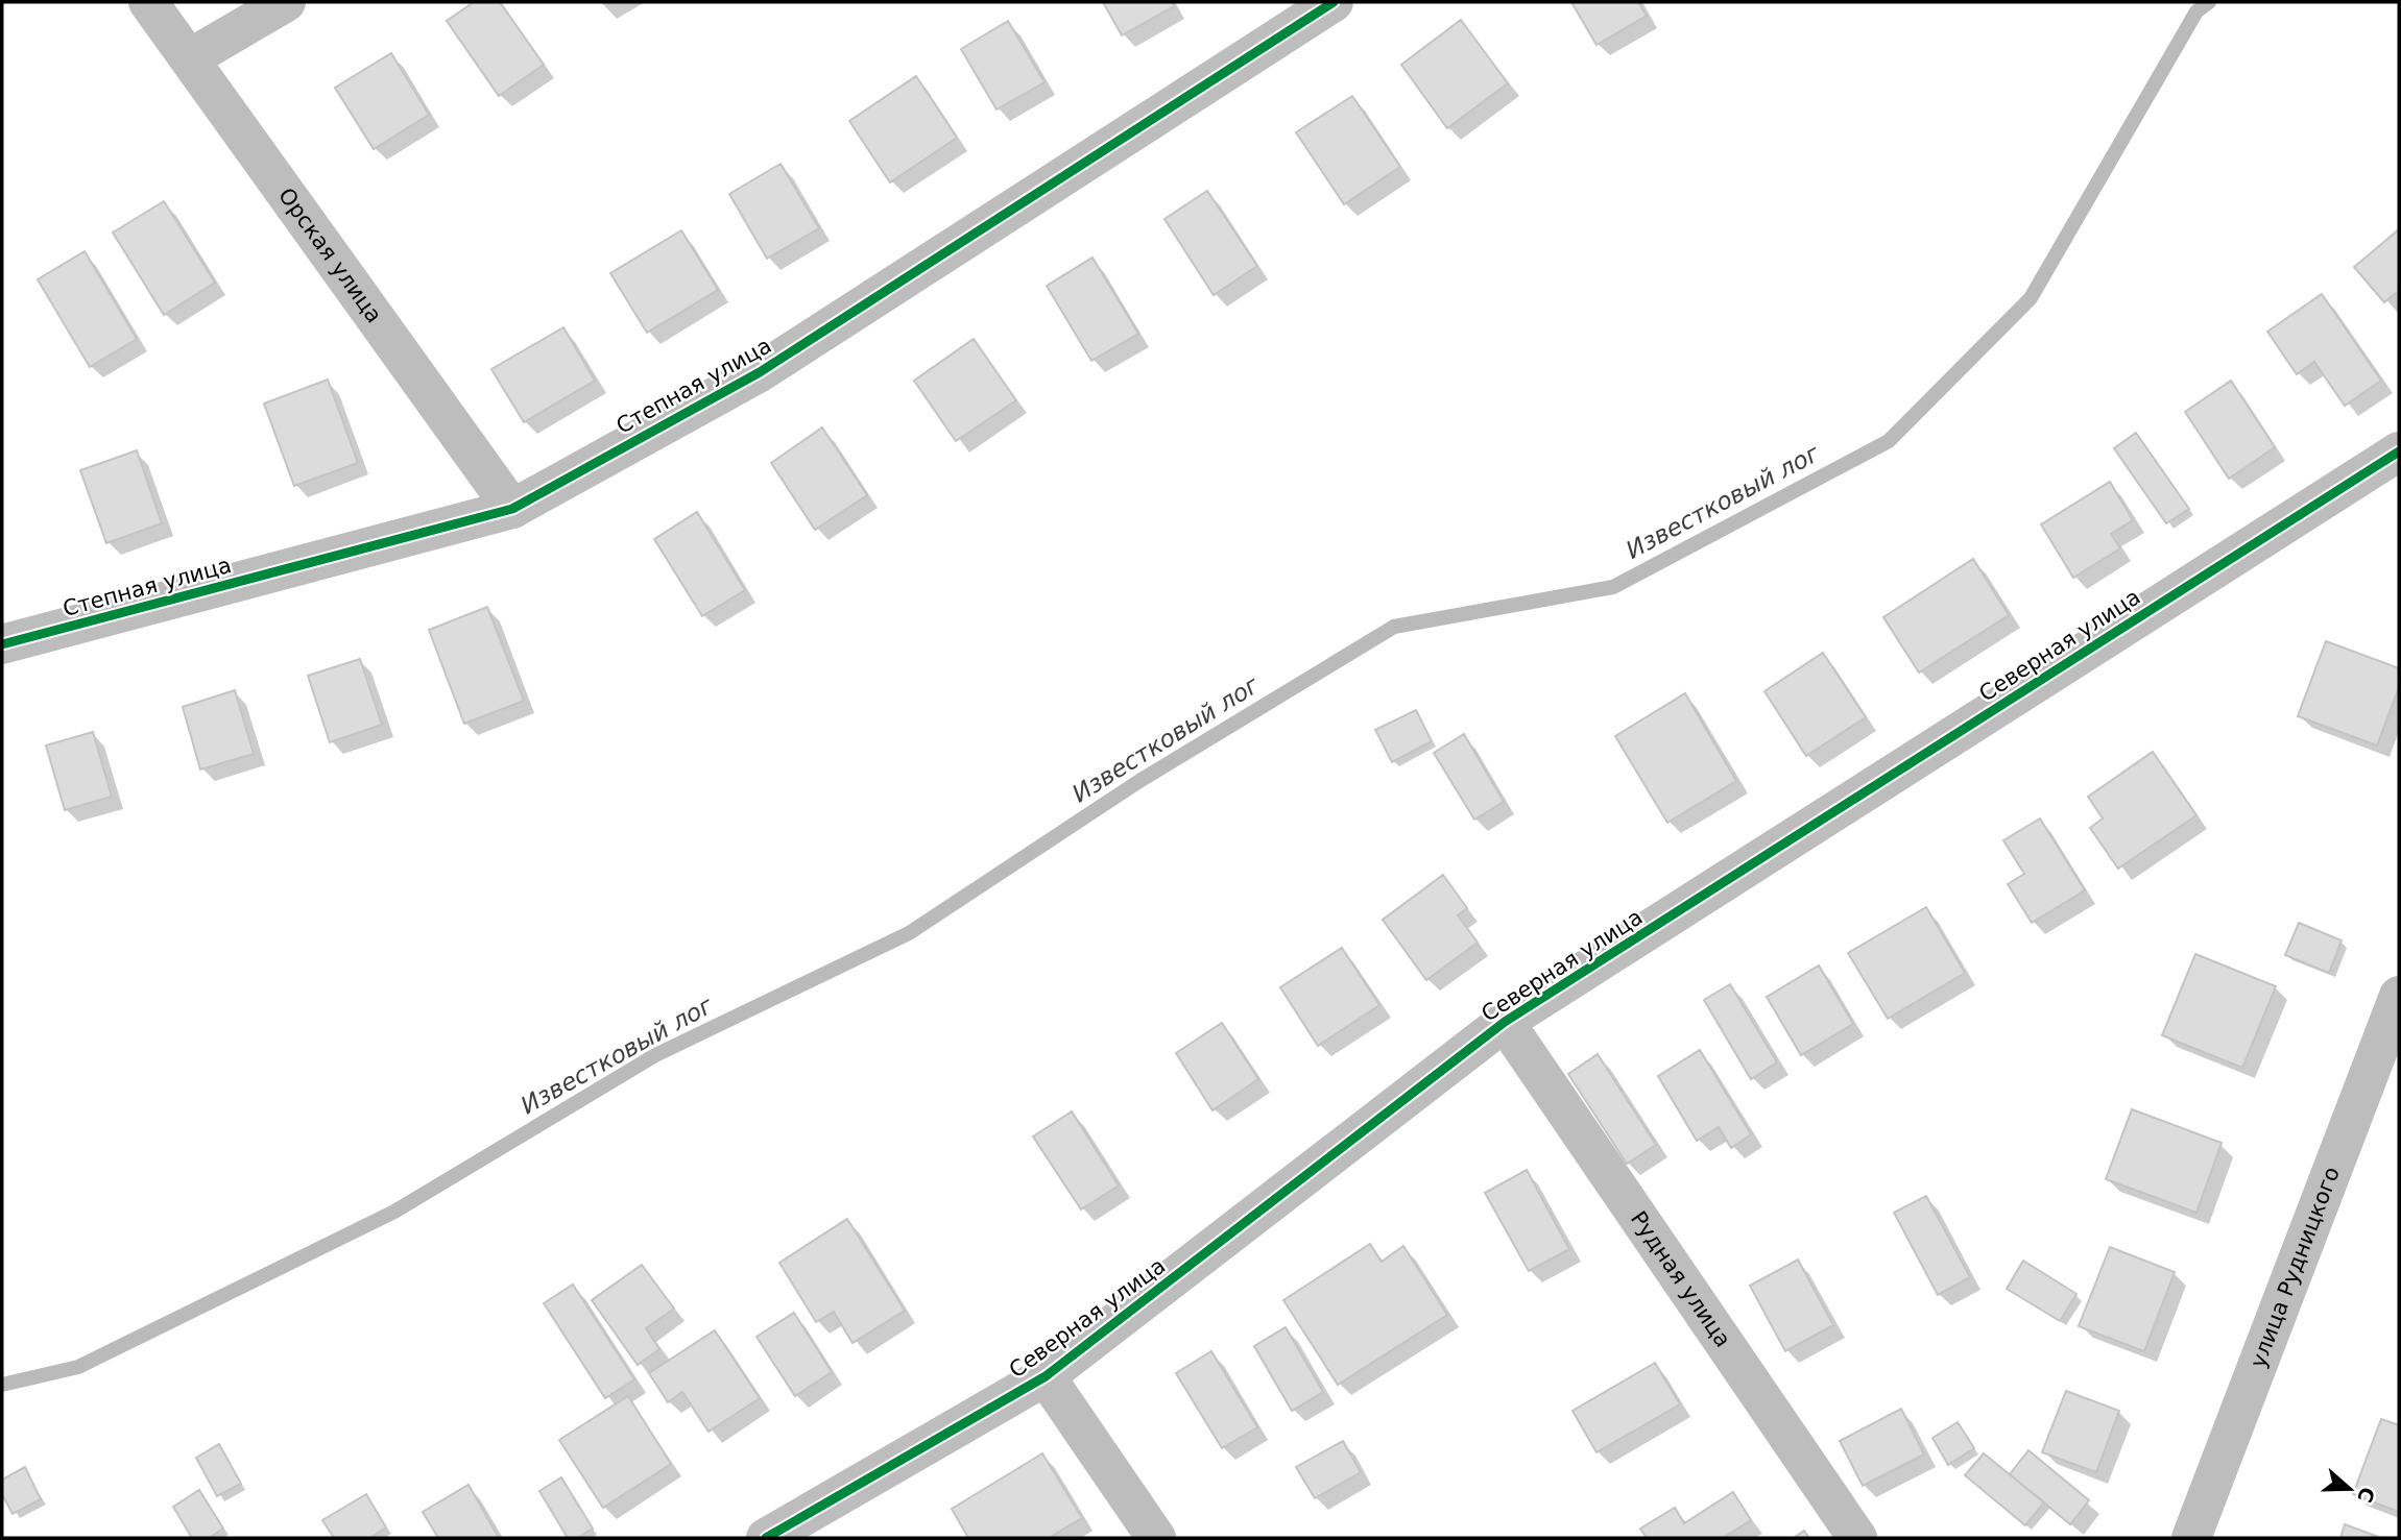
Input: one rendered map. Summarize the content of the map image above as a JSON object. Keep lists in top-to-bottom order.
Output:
{
  "streets": {
    "street": [
      "Орская улица",
      "Степная улица",
      "Северная улица",
      "улица Рудницкого",
      "Рудная улица"
    ]
  },
  "crossings": [
    ["Орская улица", "Степная улица"],
    ["Северная улица", "Рудная улица"]
  ],
  "water": ["Известковый лог"],
  "north": "right"
}
